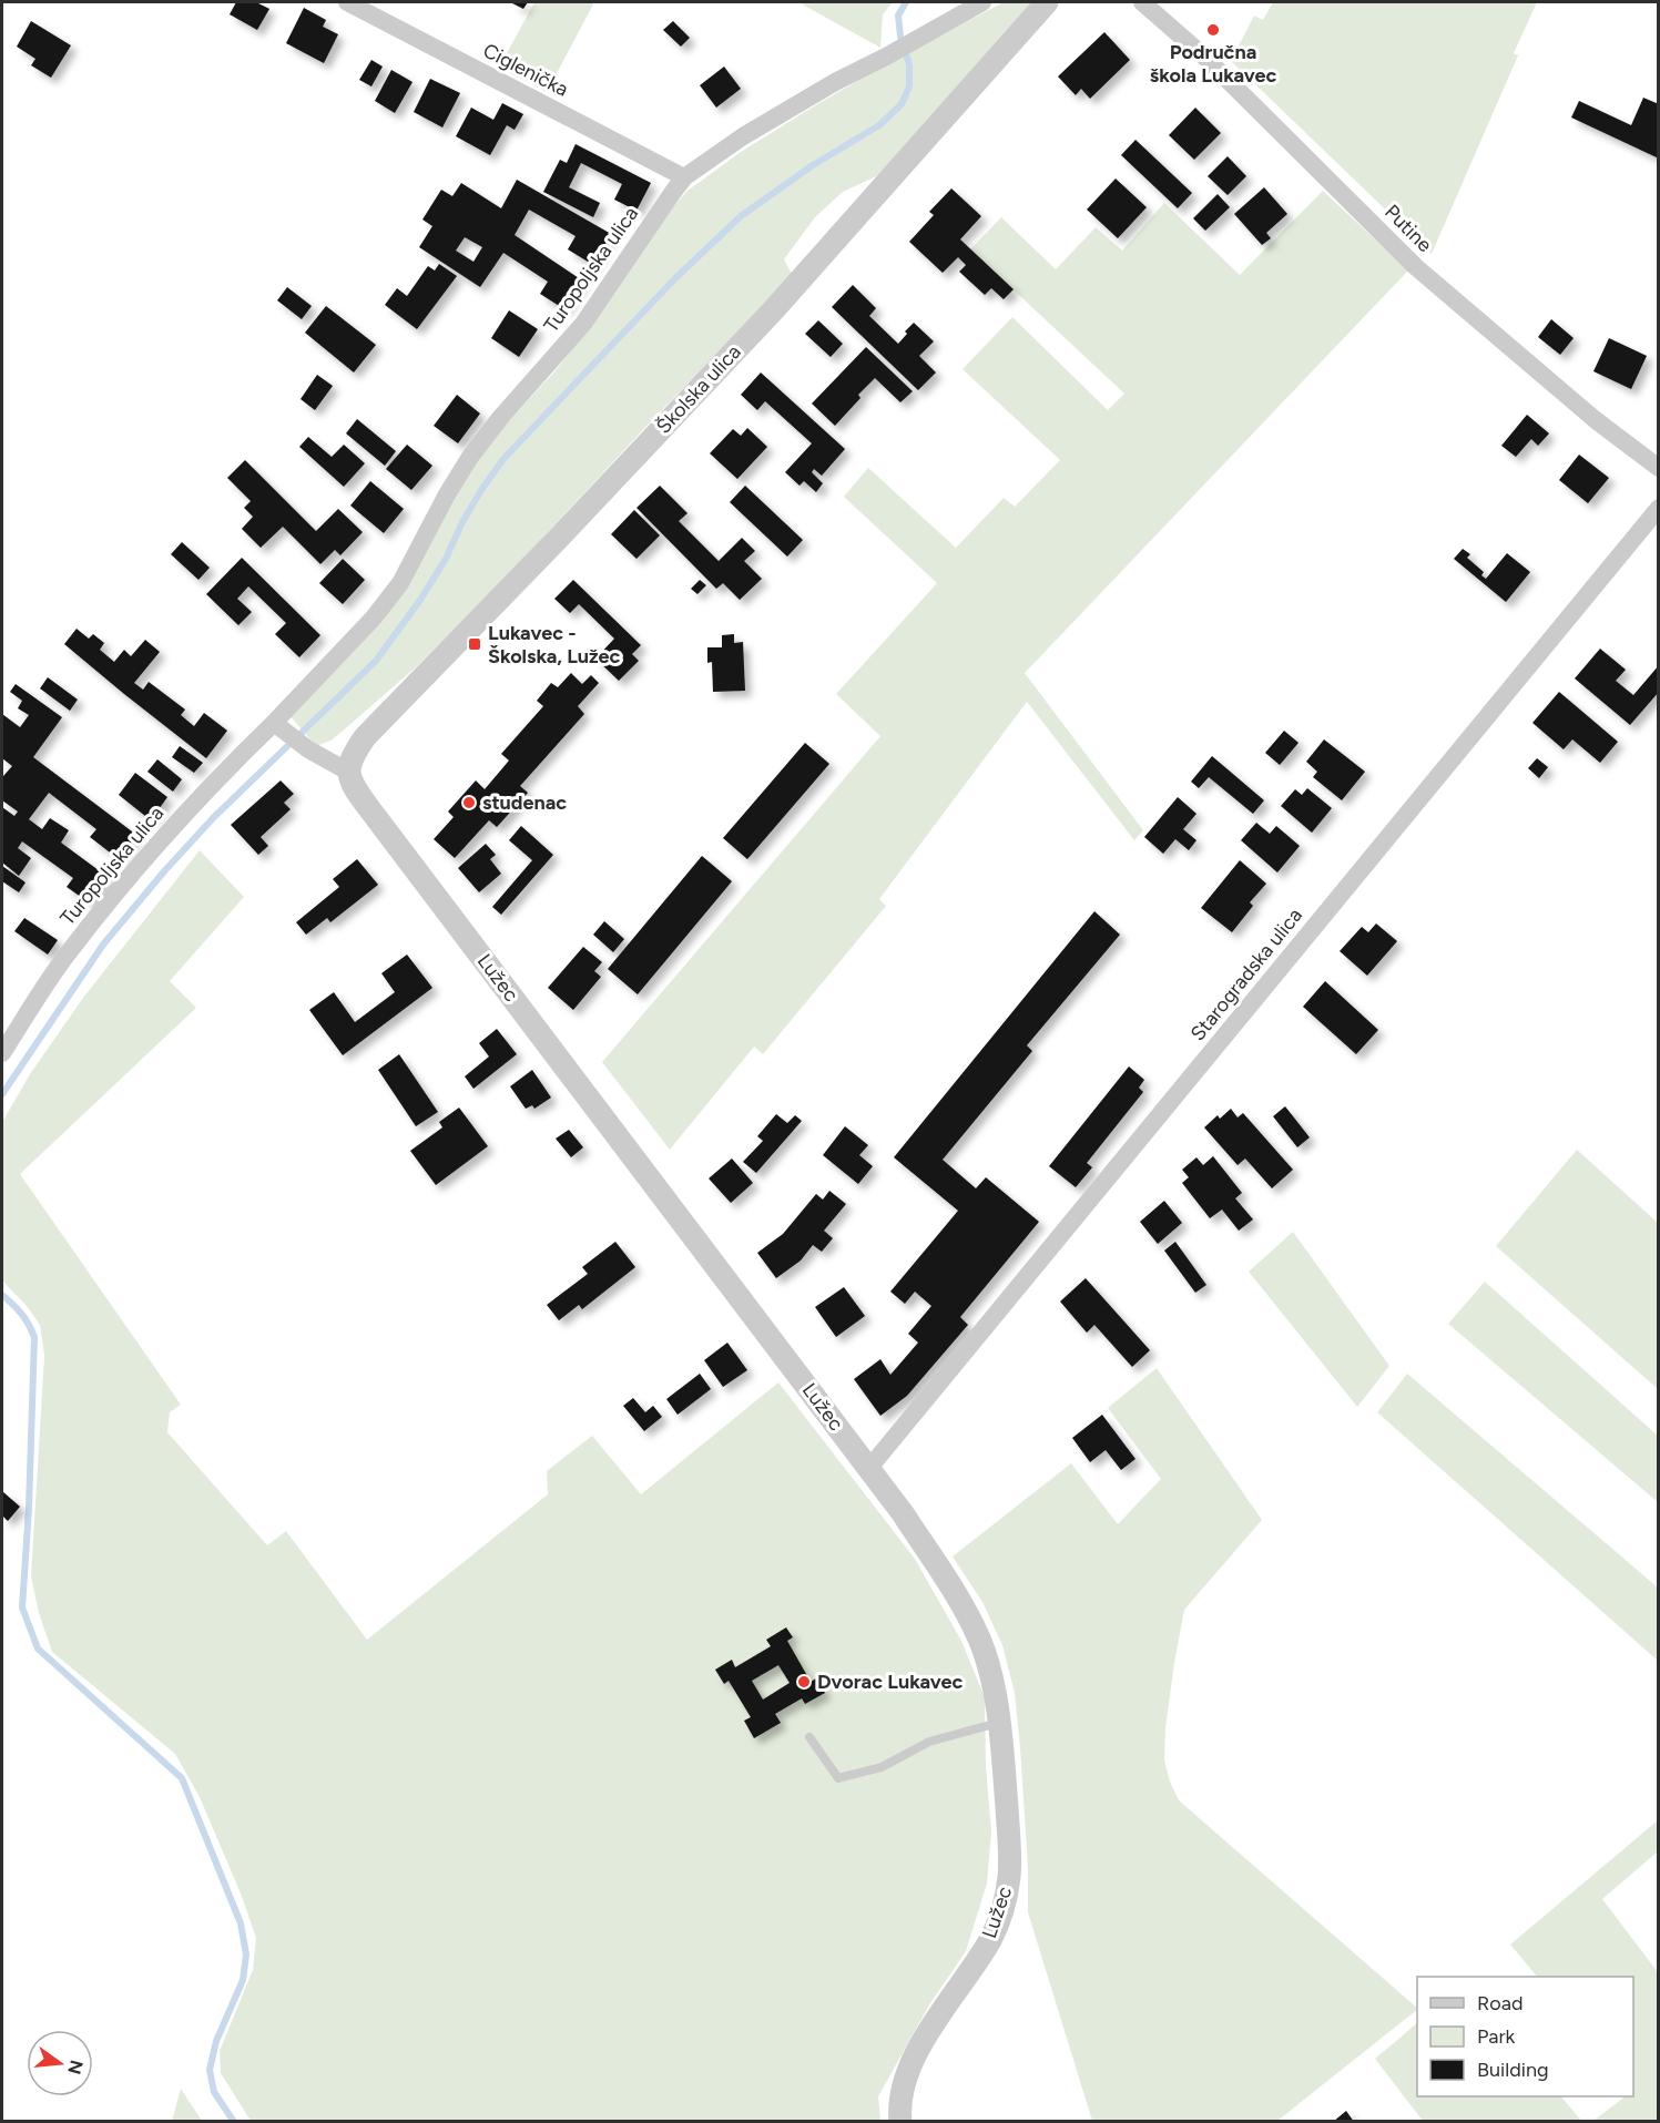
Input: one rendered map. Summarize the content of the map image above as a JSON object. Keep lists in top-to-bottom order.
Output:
{
  "streets": {
    "street": [
      "Ciglenička",
      "Putine",
      "Turopoljska ulica",
      "Školska ulica",
      "Starogradska ulica",
      "Lužec"
    ]
  },
  "crossings": [
    ["Ciglenička", "Turopoljska ulica"],
    ["Školska ulica", "Lužec"],
    ["Starogradska ulica", "Lužec"]
  ],
  "places": {
    "other": ["Područna škola Lukavec", "studenac", "Dvorac Lukavec"],
    "transit": ["Lukavec - Školska, Lužec"]
  },
  "legend": ["Road", "Park", "Building"],
  "north": "right"
}
